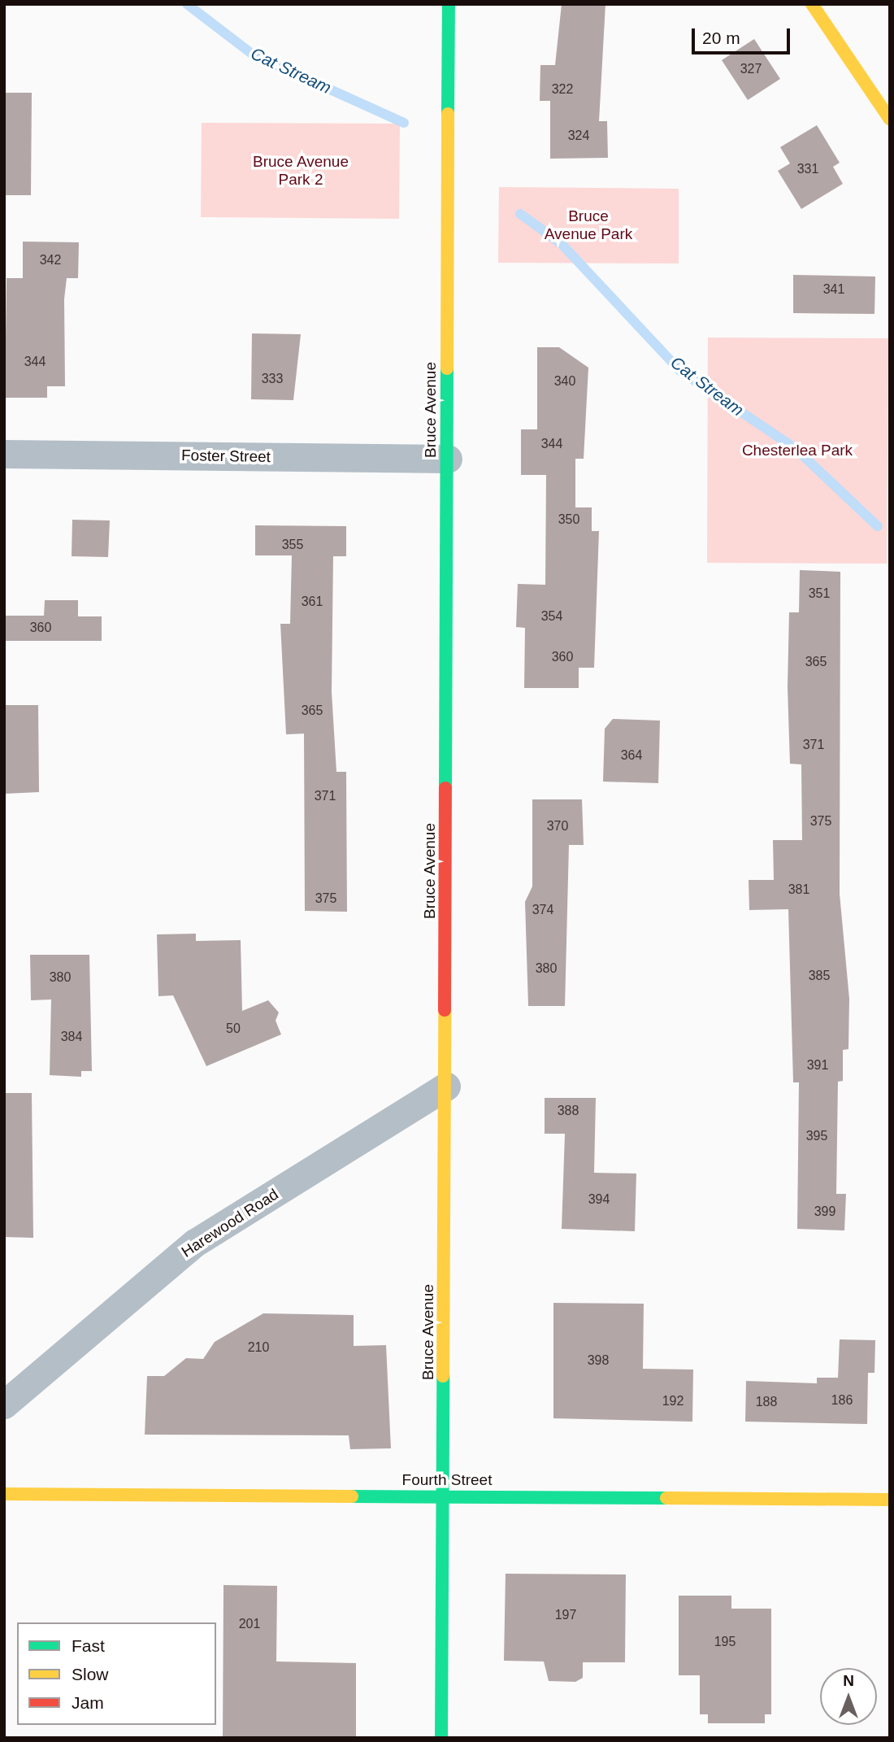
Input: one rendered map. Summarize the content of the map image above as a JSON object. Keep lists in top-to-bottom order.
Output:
{
  "streets": {
    "street": [
      "Bruce Avenue",
      "Foster Street",
      "Harewood Road",
      "Fourth Street"
    ]
  },
  "crossings": [
    ["Bruce Avenue", "Foster Street"],
    ["Bruce Avenue", "Harewood Road"],
    ["Bruce Avenue", "Fourth Street"]
  ],
  "water": ["Cat Stream"],
  "parks": ["Bruce Avenue Park 2", "Bruce Avenue Park", "Chesterlea Park"],
  "house_numbers": [
    "327",
    "322",
    "324",
    "331",
    "342",
    "341",
    "344",
    "333",
    "340",
    "344",
    "350",
    "355",
    "351",
    "361",
    "354",
    "360",
    "360",
    "365",
    "365",
    "371",
    "364",
    "371",
    "375",
    "370",
    "381",
    "375",
    "374",
    "380",
    "385",
    "380",
    "50",
    "384",
    "391",
    "388",
    "395",
    "394",
    "399",
    "210",
    "398",
    "186",
    "192",
    "188",
    "197",
    "201",
    "195"
  ],
  "legend": ["Fast", "Slow", "Jam"],
  "scale_bar": "20 m",
  "north": "top"
}
